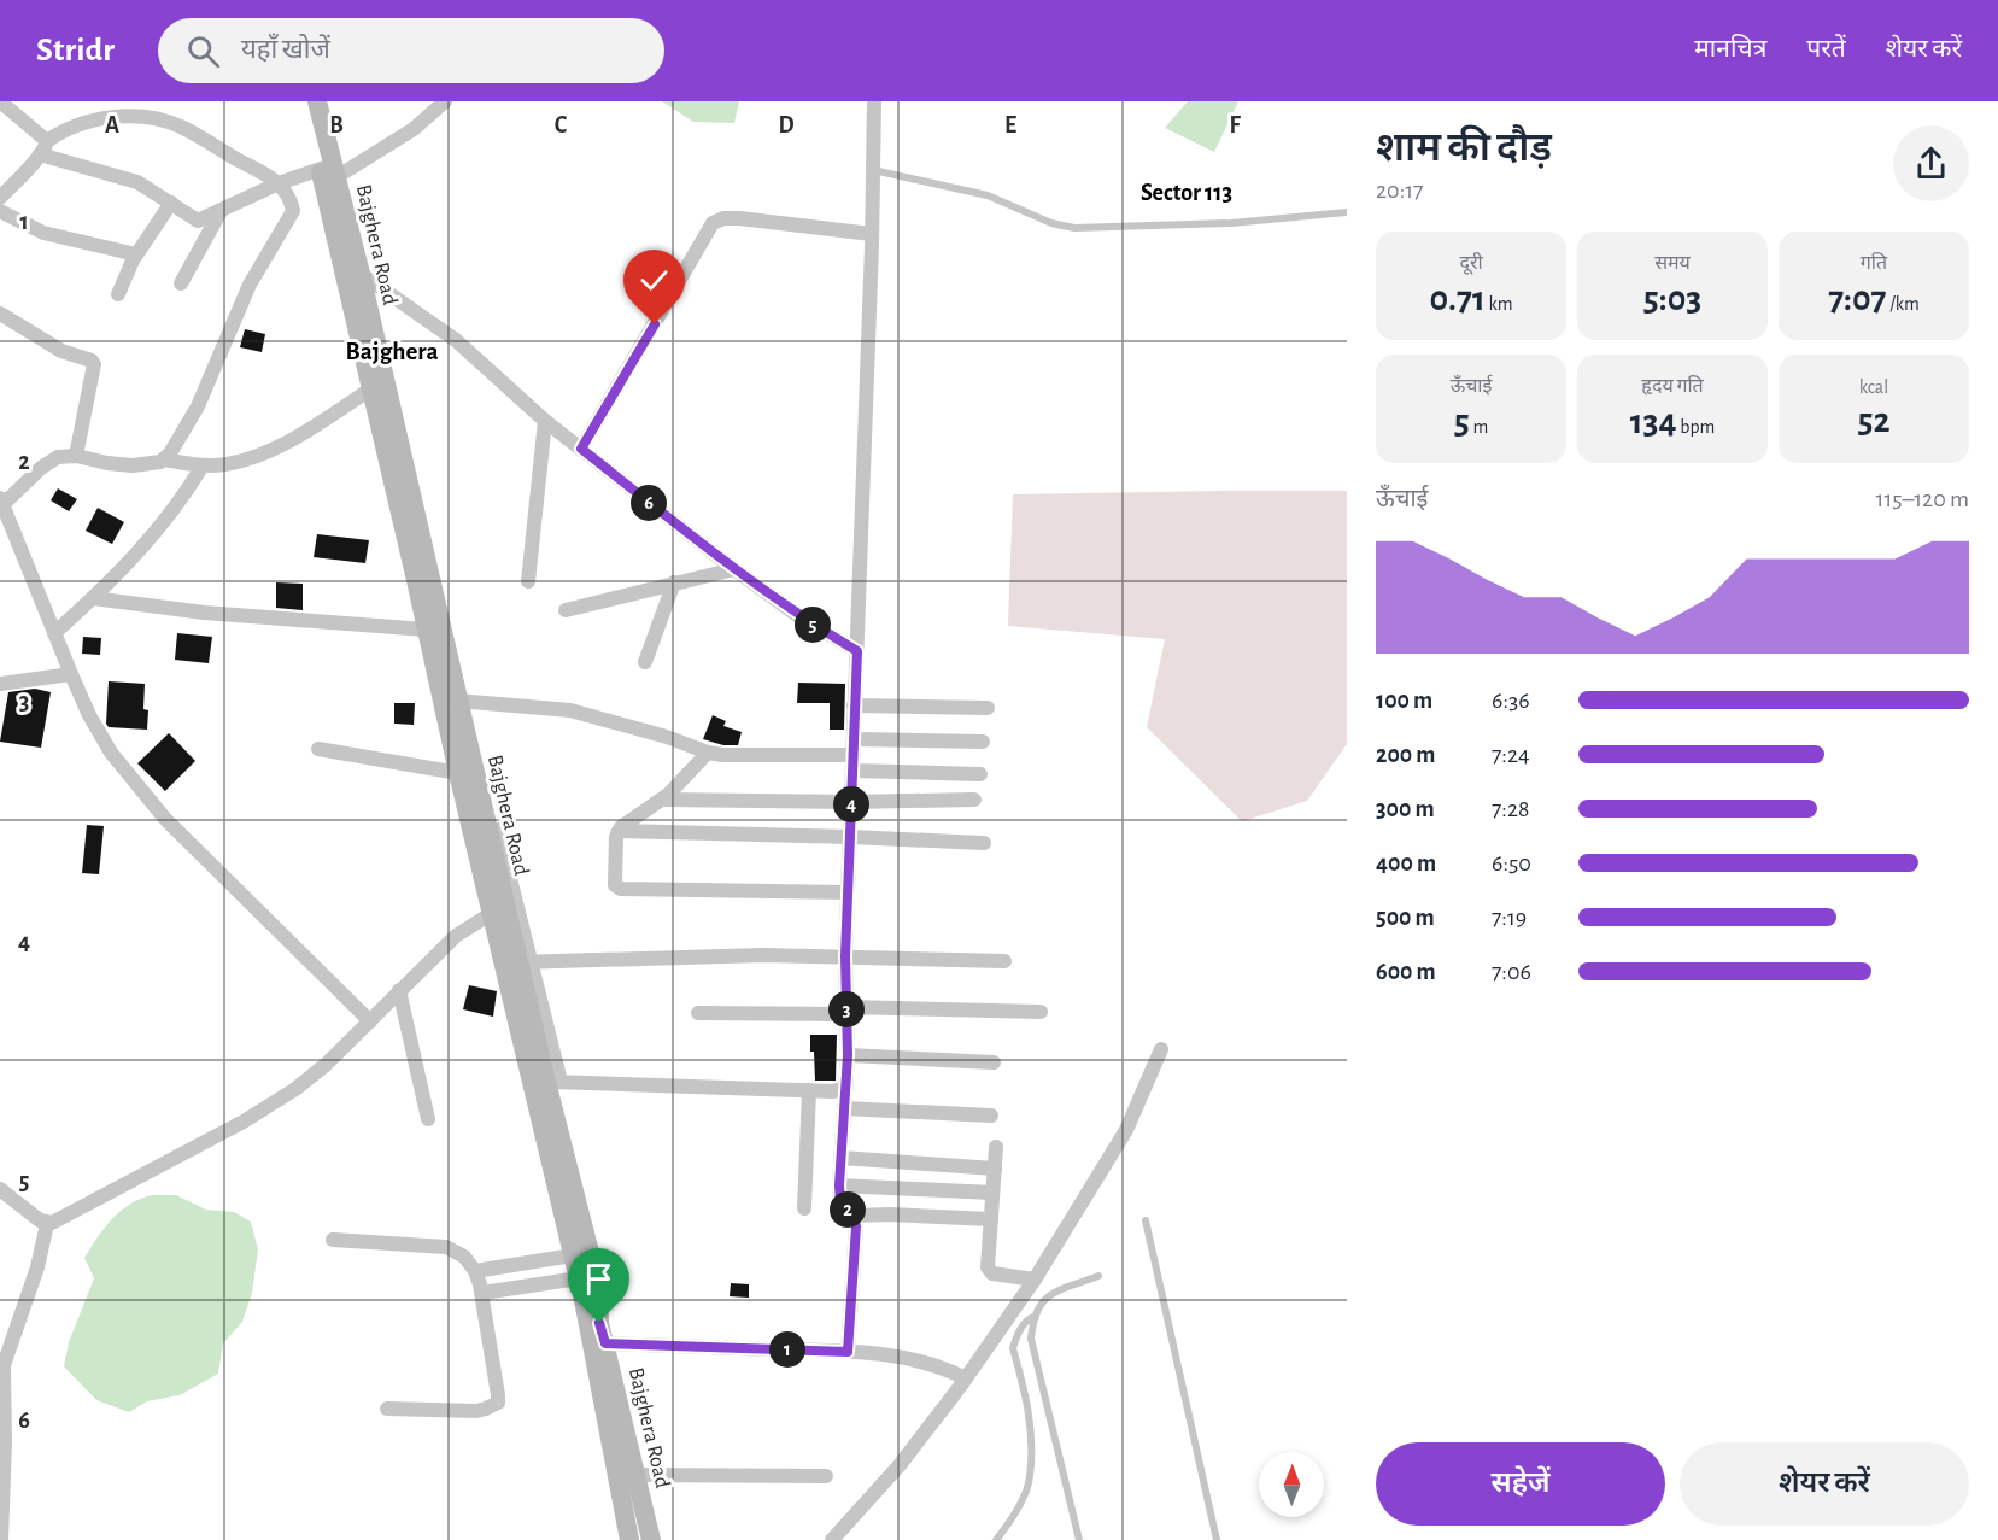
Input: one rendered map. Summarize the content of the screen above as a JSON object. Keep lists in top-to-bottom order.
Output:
{
  "streets": {
    "main road": ["Bajghera Road"]
  },
  "districts": ["Sector 113", "Bajghera"],
  "north": "top",
  "page": {
    "header": "Stridr",
    "search": "यहाँ खोजें",
    "nav": ["मानचित्र", "परतें", "शेयर करें"],
    "heading": ["शाम की दौड़", "20:17"],
    "stats": [
      ["दूरी", "0.71 km"],
      ["समय", "5:03"],
      ["गति", "7:07 /km"],
      ["ऊँचाई", "5 m"],
      ["हृदय गति", "134 bpm"],
      ["kcal", "52"]
    ],
    "chart": ["ऊँचाई", "115–120 m"],
    "pins": [
      "6",
      "5",
      "4",
      "3",
      "2",
      "1"
    ],
    "list": [
      {
        "name": "100 m",
        "note": "6:36"
      },
      {
        "name": "200 m",
        "note": "7:24"
      },
      {
        "name": "300 m",
        "note": "7:28"
      },
      {
        "name": "400 m",
        "note": "6:50"
      },
      {
        "name": "500 m",
        "note": "7:19"
      },
      {
        "name": "600 m",
        "note": "7:06"
      }
    ],
    "buttons": ["सहेजें", "शेयर करें"]
  },
  "grid": {
    "columns": [
      "A",
      "B",
      "C",
      "D",
      "E",
      "F"
    ],
    "rows": [
      "1",
      "2",
      "3",
      "4",
      "5",
      "6"
    ]
  }
}
